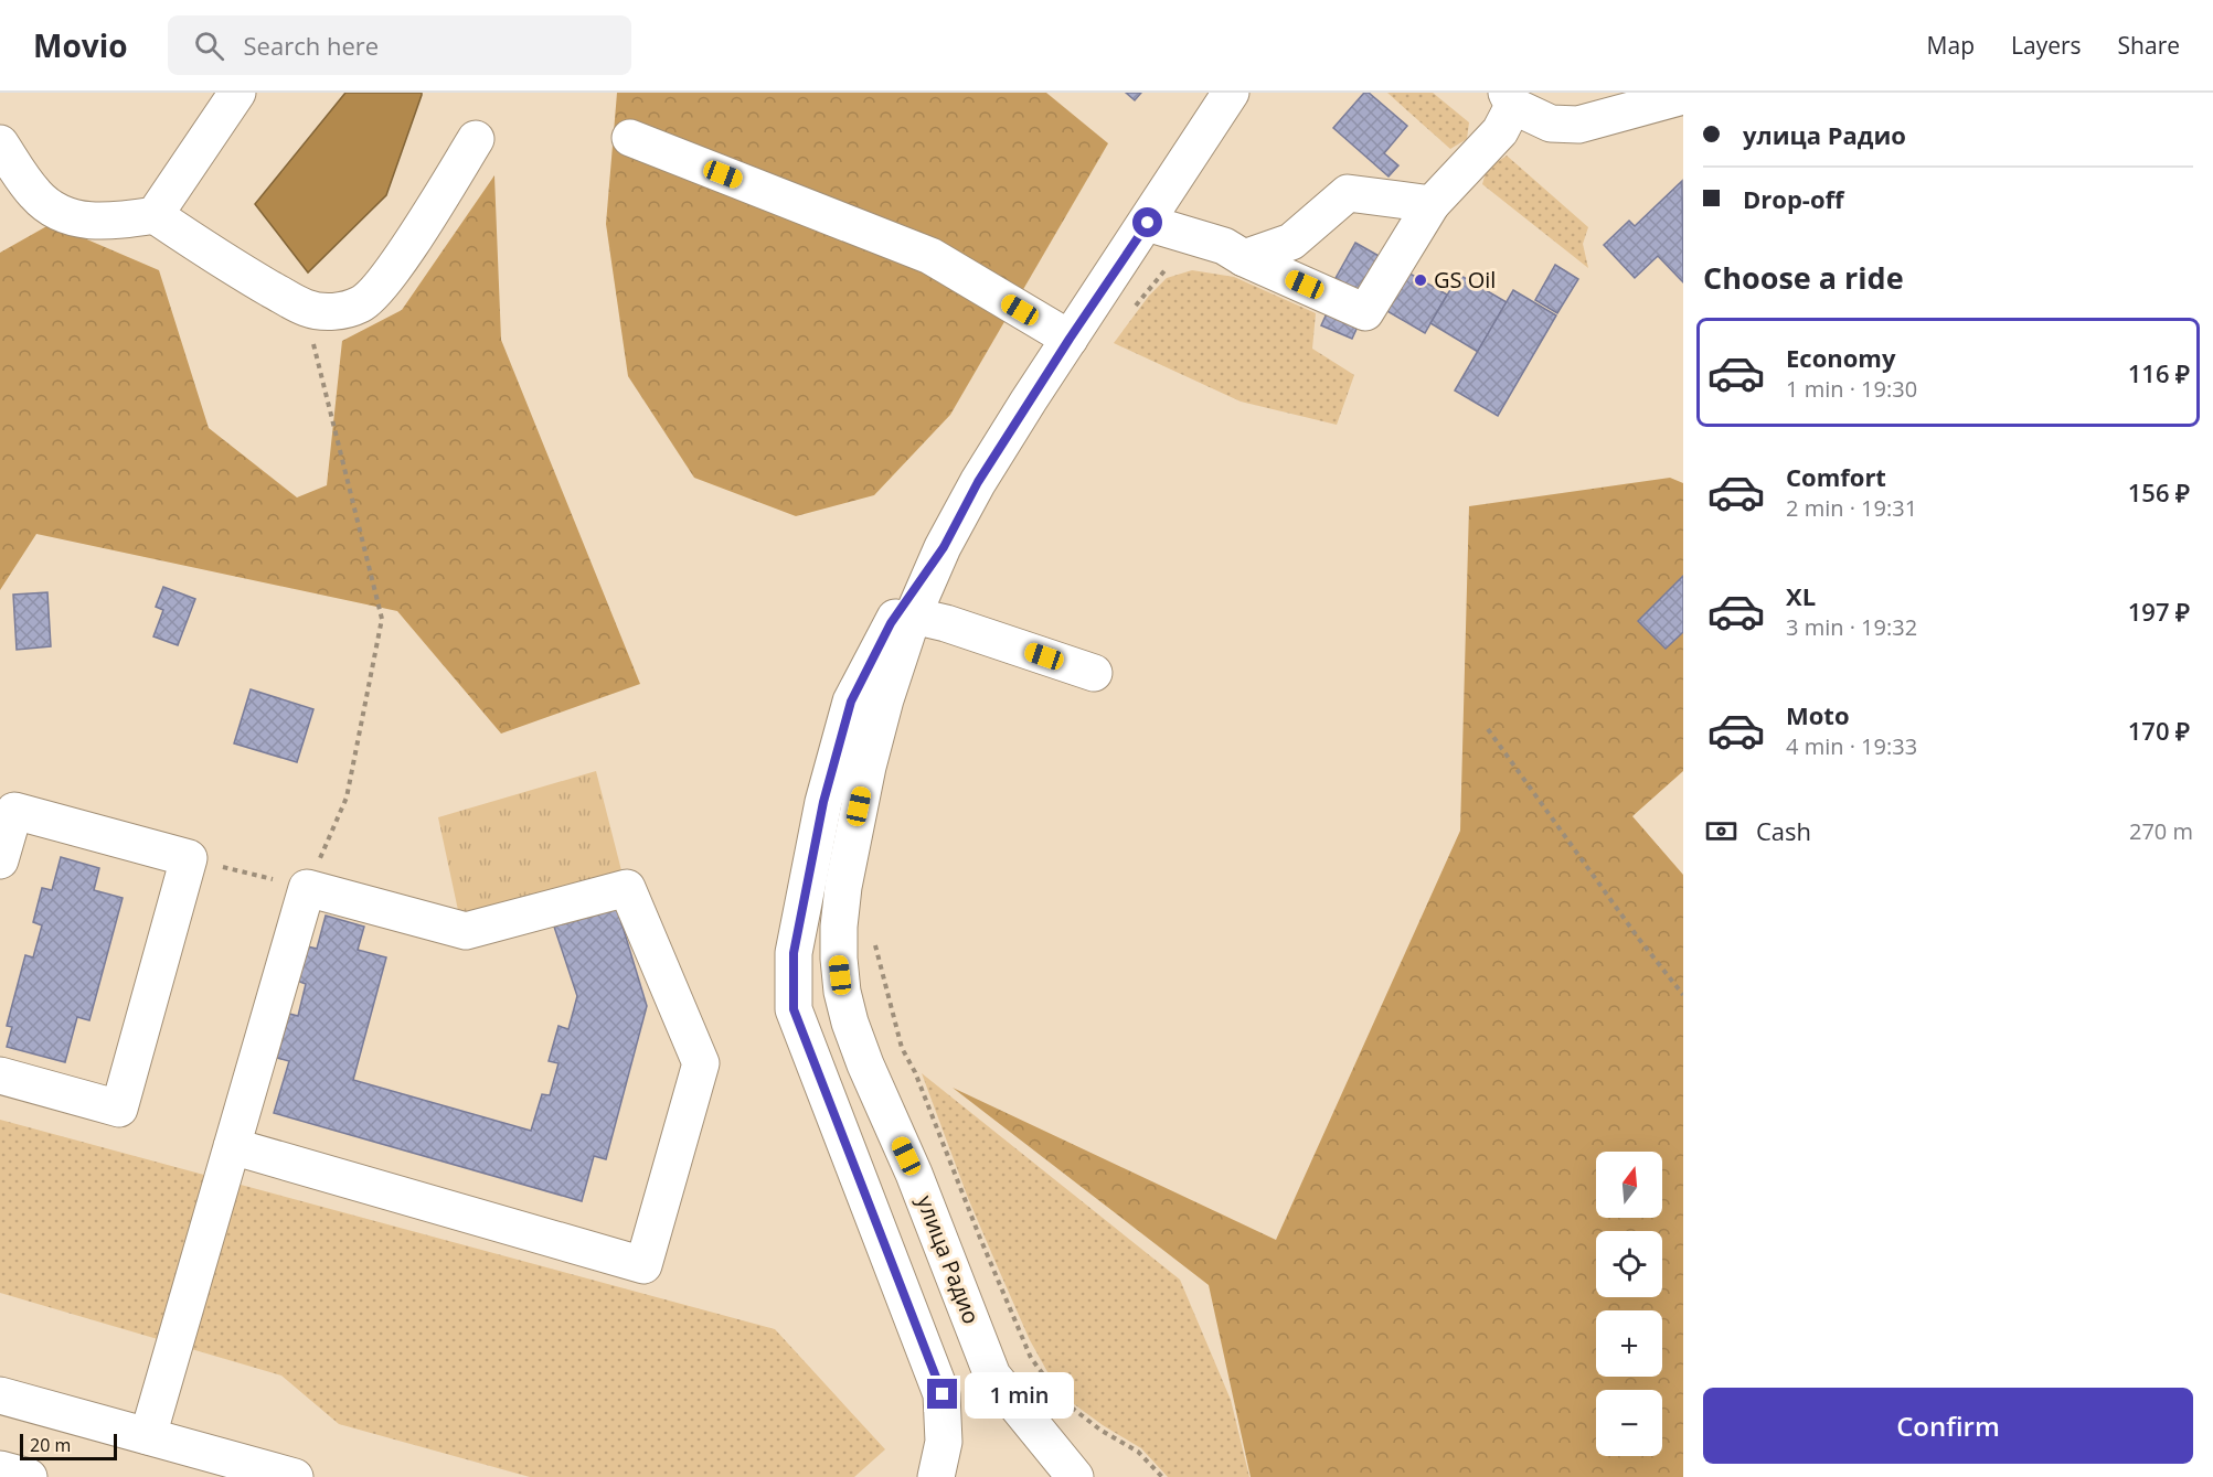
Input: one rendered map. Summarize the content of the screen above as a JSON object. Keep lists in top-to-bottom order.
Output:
{
  "streets": {
    "main road": ["улица Радио"]
  },
  "places": ["GS Oil"],
  "scale_bar": "20 m",
  "north": "top",
  "page": {
    "header": "Movio",
    "search": "Search here",
    "nav": ["Map", "Layers", "Share"],
    "banner": ["улица Радио", "Drop-off"],
    "heading": "Choose a ride",
    "list": [
      {
        "name": "Economy",
        "note": "1 min · 19:30",
        "value": "116 ₽"
      },
      {
        "name": "Comfort",
        "note": "2 min · 19:31",
        "value": "156 ₽"
      },
      {
        "name": "XL",
        "note": "3 min · 19:32",
        "value": "197 ₽"
      },
      {
        "name": "Moto",
        "note": "4 min · 19:33",
        "value": "170 ₽"
      }
    ],
    "pay": ["Cash", "270 m"],
    "map_buttons": ["+", "−"],
    "bubble": "1 min",
    "buttons": "Confirm",
    "scale": "20 m"
  }
}
